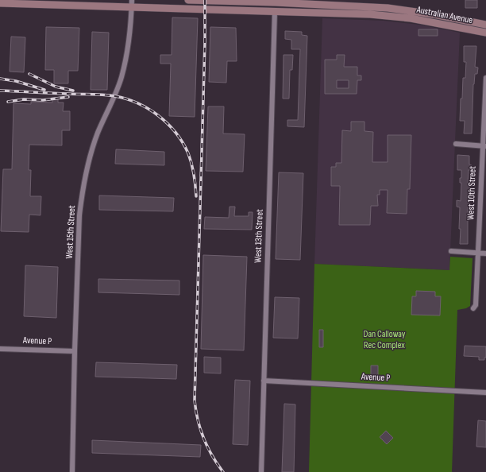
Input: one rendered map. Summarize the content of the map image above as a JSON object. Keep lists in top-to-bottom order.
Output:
{
  "streets": {
    "main road": ["Australian Avenue", "West 13th Street"],
    "street": ["West 10th Street", "West 15th Street", "Avenue P"]
  },
  "crossings": [
    ["Australian Avenue", "West 15th Street"],
    ["Australian Avenue", "West 13th Street"],
    ["West 15th Street", "Avenue P"],
    ["West 13th Street", "Avenue P"]
  ],
  "parks": ["Dan Calloway Rec Complex"]
}
